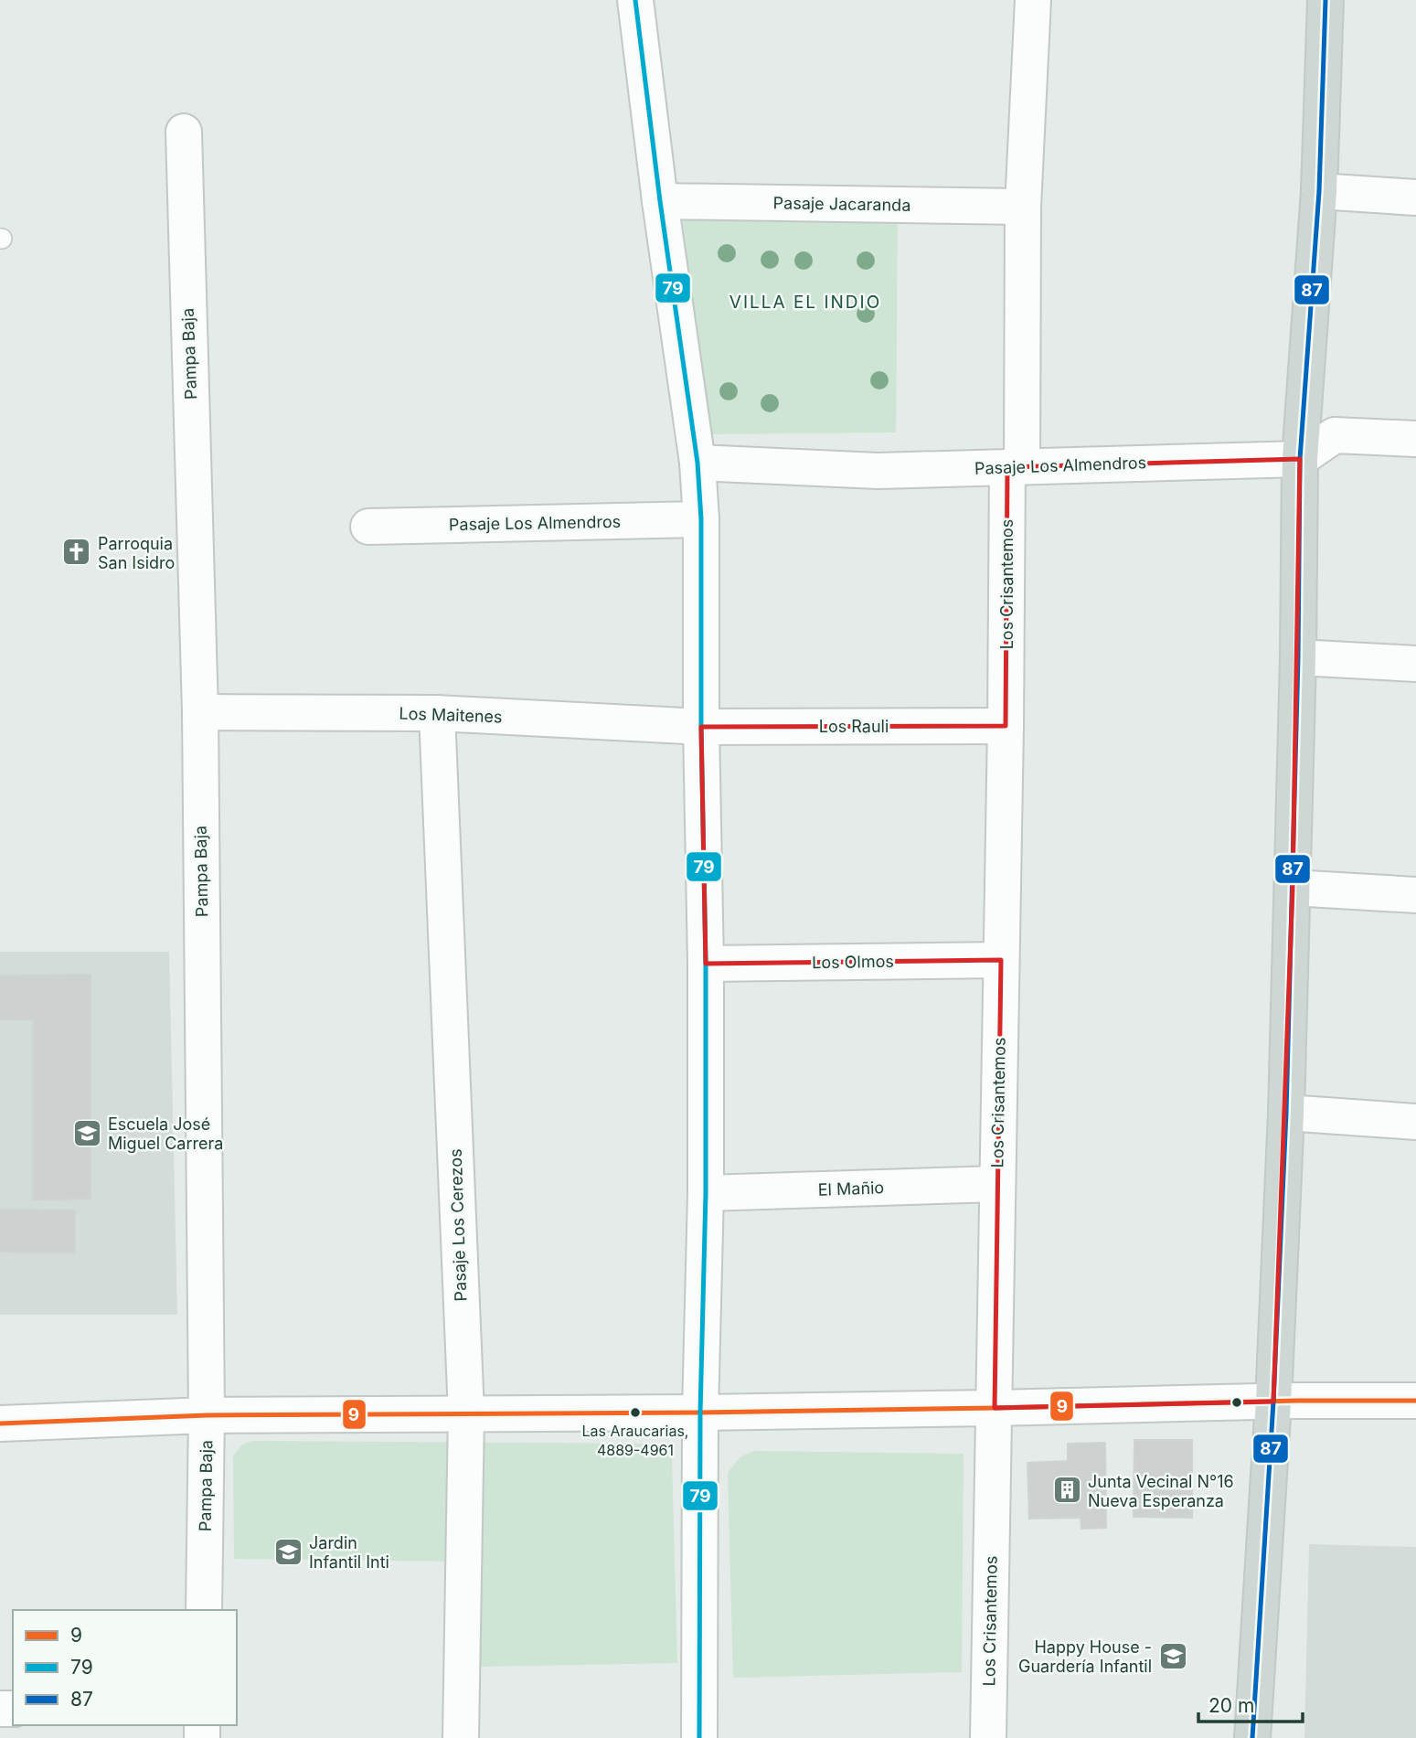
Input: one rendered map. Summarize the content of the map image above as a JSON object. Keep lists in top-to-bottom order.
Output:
{
  "streets": {
    "street": [
      "Pasaje Jacaranda",
      "Pampa Baja",
      "Pasaje Los Almendros",
      "Los Crisantemos",
      "Los Maitenes",
      "Los Rauli",
      "Los Olmos",
      "El Mañio",
      "Pasaje Los Cerezos"
    ]
  },
  "crossings": [
    ["Pasaje Jacaranda", "Los Crisantemos"],
    ["Pampa Baja", "Los Maitenes"],
    ["Pasaje Los Almendros", "Los Crisantemos"],
    ["Los Crisantemos", "Los Rauli"],
    ["Los Crisantemos", "Los Olmos"],
    ["Los Crisantemos", "El Mañio"],
    ["Los Maitenes", "Los Rauli"],
    ["Los Maitenes", "Pasaje Los Cerezos"]
  ],
  "districts": ["VILLA EL INDIO"],
  "places": {
    "church": ["Parroquia San Isidro"],
    "school or university": ["Escuela José Miguel Carrera", "Jardin Infantil Inti", "Happy House - Guardería Infantil"],
    "other": ["Las Araucarias, 4889-4961"],
    "building": ["Junta Vecinal N°16 Nueva Esperanza"]
  },
  "lines": ["transit line 79", "transit line 87", "transit line 9"],
  "legend": ["9", "79", "87"],
  "scale_bar": "20 m"
}
